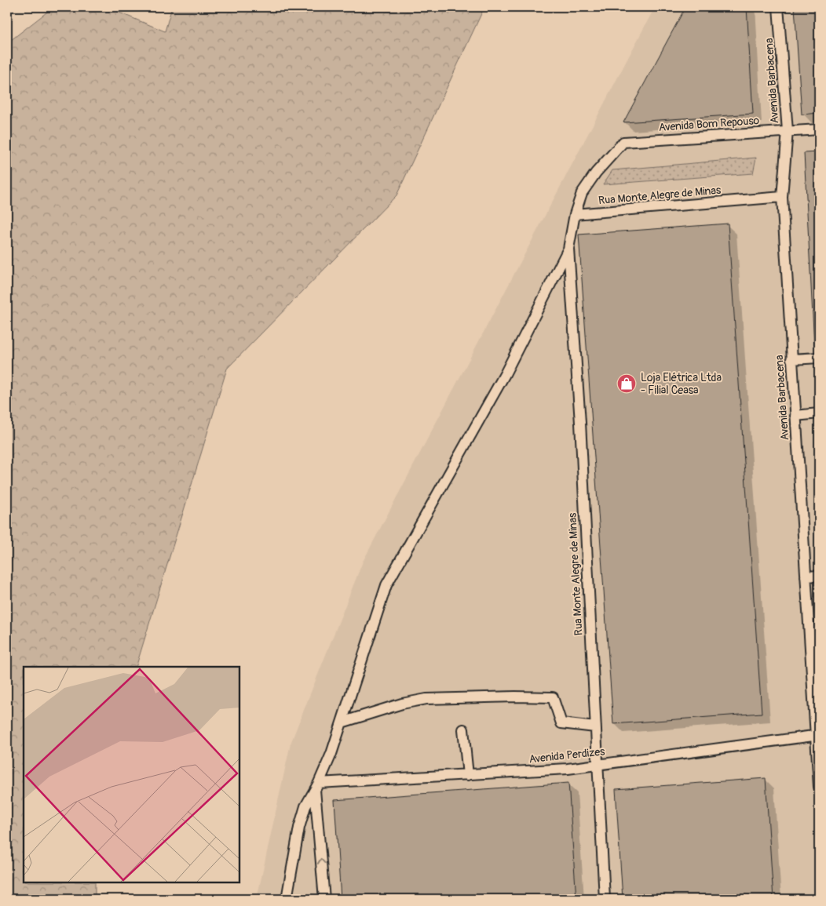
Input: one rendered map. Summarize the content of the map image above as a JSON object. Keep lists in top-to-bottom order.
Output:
{
  "streets": {
    "lane": [
      "Avenida Barbacena",
      "Avenida Bom Repouso",
      "Rua Monte Alegre de Minas",
      "Avenida Perdizes"
    ]
  },
  "crossings": [
    ["Avenida Barbacena", "Avenida Bom Repouso"],
    ["Avenida Barbacena", "Rua Monte Alegre de Minas"],
    ["Avenida Barbacena", "Avenida Perdizes"],
    ["Avenida Bom Repouso", "Rua Monte Alegre de Minas"],
    ["Rua Monte Alegre de Minas", "Avenida Perdizes"]
  ],
  "places": {
    "shop": ["Loja Elétrica Ltda - Filial Ceasa"]
  }
}
